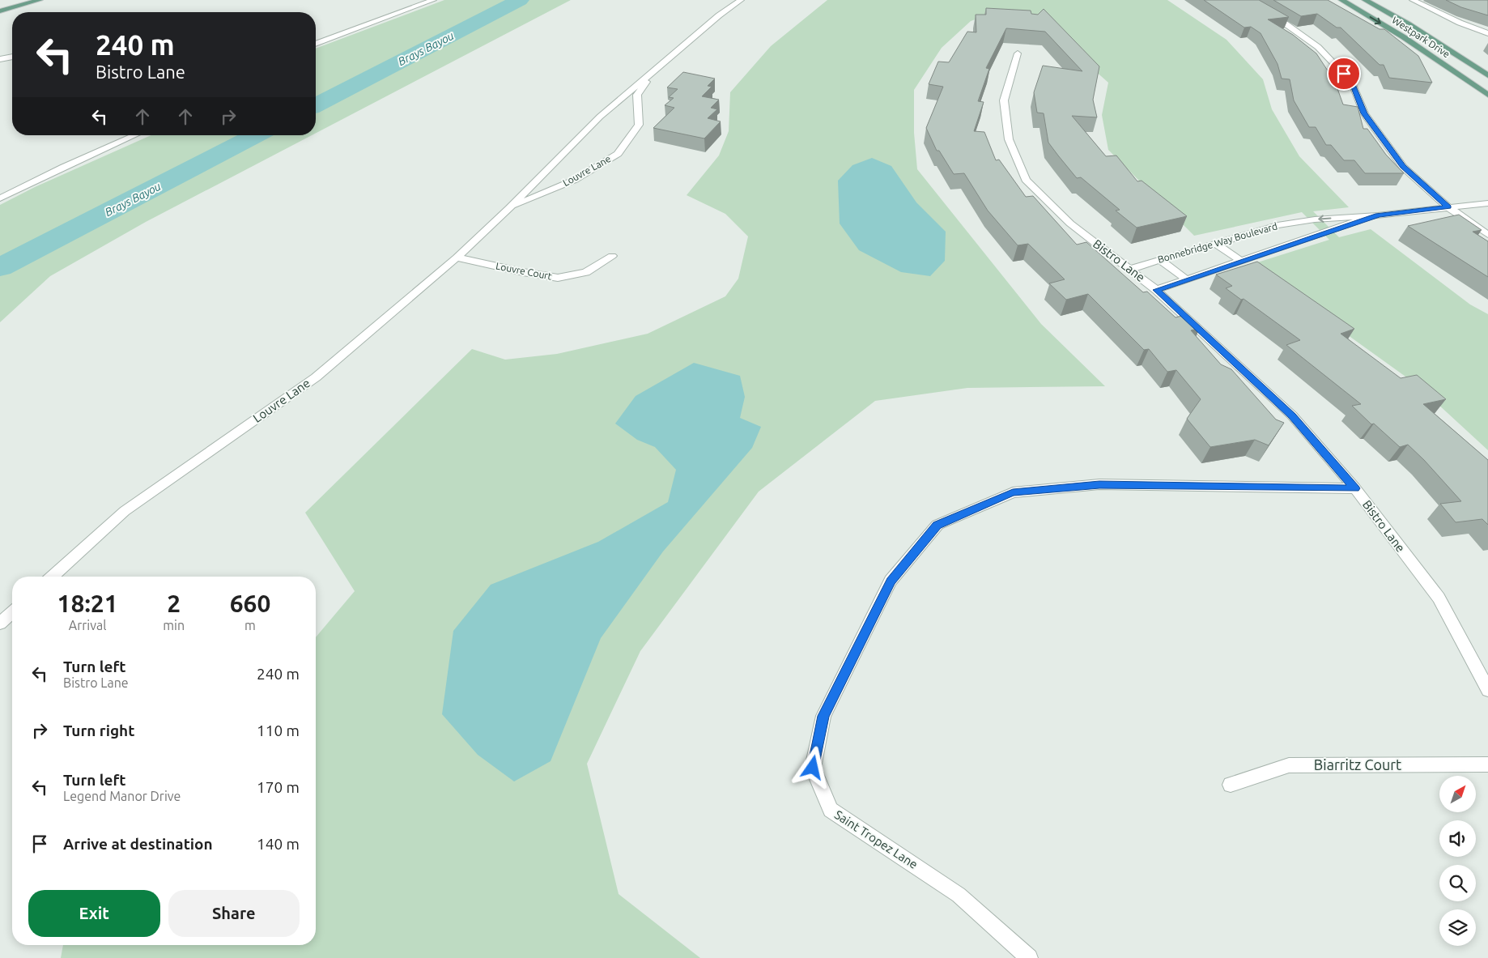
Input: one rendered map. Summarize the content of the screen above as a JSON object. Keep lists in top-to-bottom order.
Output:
{
  "streets": {
    "main road": ["Westpark Drive"],
    "street": [
      "Louvre Lane",
      "Bonnebridge Way Boulevard",
      "Bistro Lane",
      "Louvre Court",
      "Biarritz Court",
      "Saint Tropez Lane"
    ]
  },
  "crossings": [
    ["Louvre Lane", "Louvre Court"],
    ["Bonnebridge Way Boulevard", "Bistro Lane"],
    ["Bistro Lane", "Saint Tropez Lane"]
  ],
  "water": ["Brays Bayou"],
  "north": "top right",
  "page": {
    "turn": ["240 m", "Bistro Lane"],
    "eta": [
      "18:21",
      "Arrival",
      "2",
      "min",
      "660",
      "m"
    ],
    "list": [
      {
        "name": "Turn left",
        "note": "Bistro Lane",
        "value": "240 m"
      },
      {
        "name": "Turn right",
        "value": "110 m"
      },
      {
        "name": "Turn left",
        "note": "Legend Manor Drive",
        "value": "170 m"
      },
      {
        "name": "Arrive at destination",
        "value": "140 m"
      }
    ],
    "buttons": ["Exit", "Share"]
  }
}
